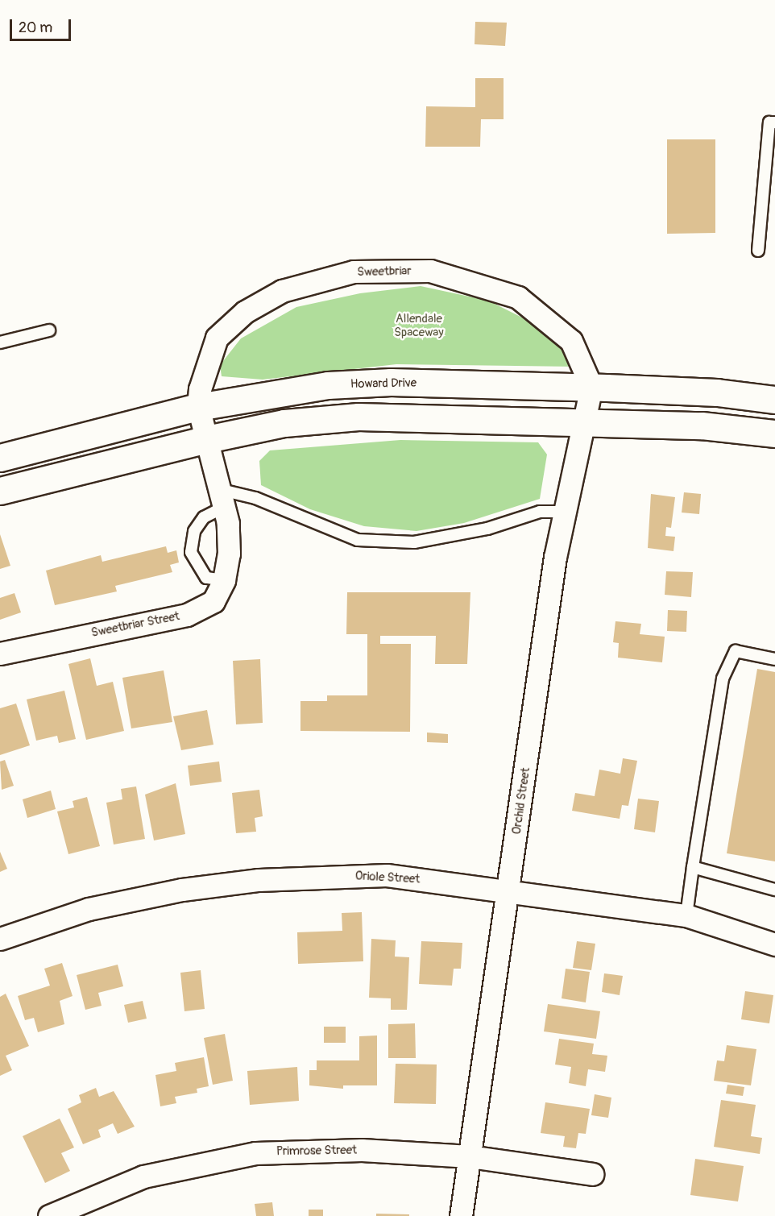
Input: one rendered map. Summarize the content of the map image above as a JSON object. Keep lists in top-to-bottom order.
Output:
{
  "streets": {
    "main road": ["Howard Drive"],
    "street": [
      "Sweetbriar",
      "Sweetbriar Street",
      "Orchid Street",
      "Oriole Street",
      "Primrose Street"
    ]
  },
  "crossings": [
    ["Sweetbriar", "Howard Drive"],
    ["Sweetbriar", "Sweetbriar Street"],
    ["Sweetbriar", "Orchid Street"],
    ["Howard Drive", "Sweetbriar Street"],
    ["Howard Drive", "Orchid Street"],
    ["Orchid Street", "Oriole Street"],
    ["Orchid Street", "Primrose Street"]
  ],
  "parks": ["Allendale Spaceway"],
  "scale_bar": "20 m"
}
